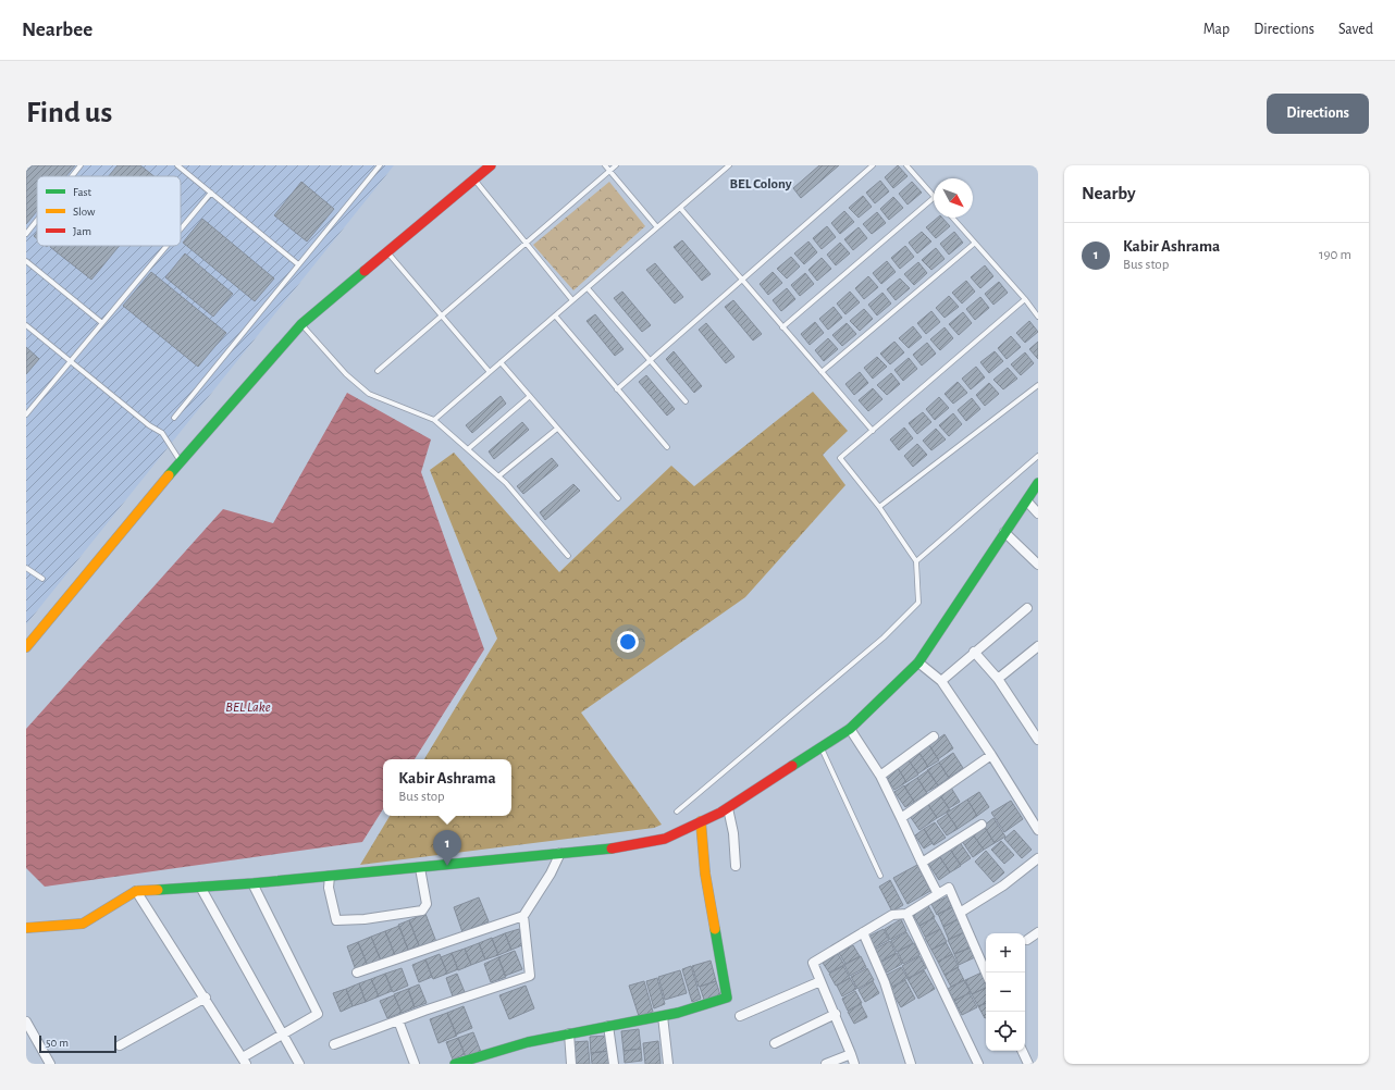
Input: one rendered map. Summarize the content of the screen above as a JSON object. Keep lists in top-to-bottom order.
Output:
{
  "districts": ["BEL Colony"],
  "water": ["BEL Lake"],
  "legend": ["Fast", "Slow", "Jam"],
  "scale_bar": "50 m",
  "north": "bottom right",
  "page": {
    "header": "Nearbee",
    "nav": ["Map", "Directions", "Saved"],
    "buttons": "Directions",
    "title": "Find us",
    "heading": "Nearby",
    "list": [
      {
        "mark": "1",
        "name": "Kabir Ashrama",
        "note": "Bus stop",
        "value": "190 m"
      }
    ],
    "popup": ["Kabir Ashrama", "Bus stop"],
    "pins": "1",
    "map_buttons": ["+", "−"],
    "scale": "50 m"
  }
}
